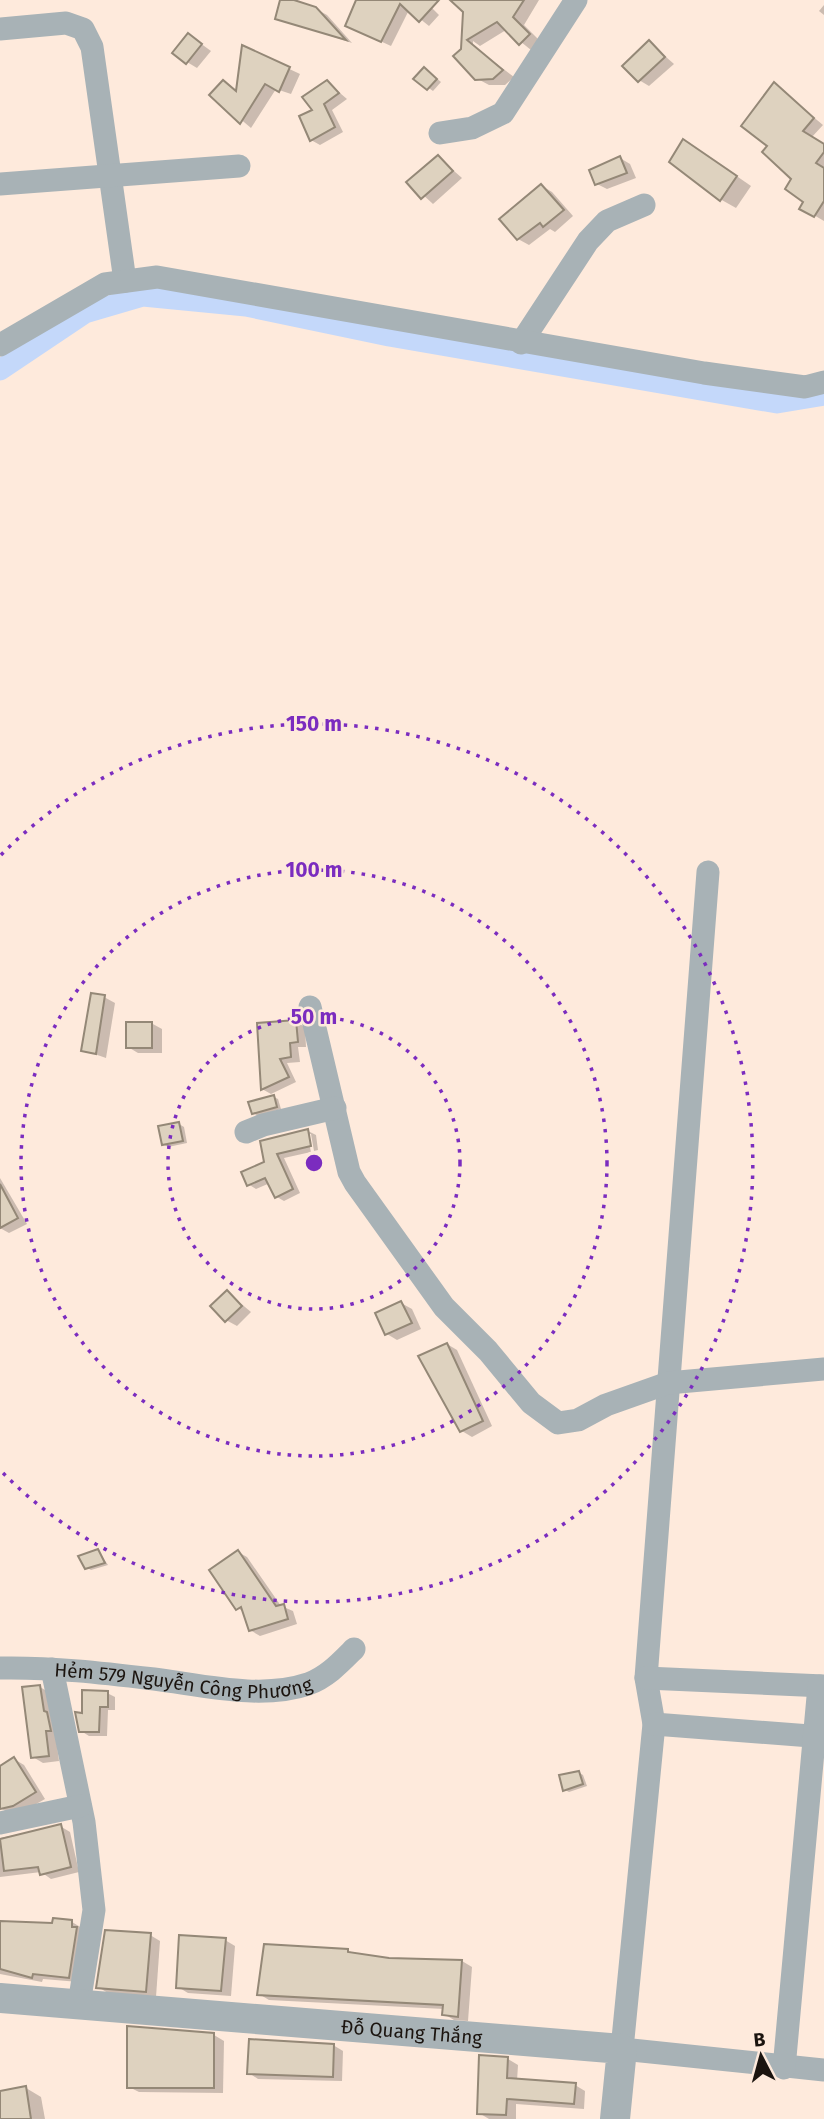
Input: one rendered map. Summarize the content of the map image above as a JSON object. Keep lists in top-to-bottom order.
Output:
{
  "streets": {
    "street": ["Hẻm 579 Nguyễn Công Phương", "Đỗ Quang Thắng"]
  },
  "north": "top",
  "rings": ["150 m", "100 m", "50 m"]
}
